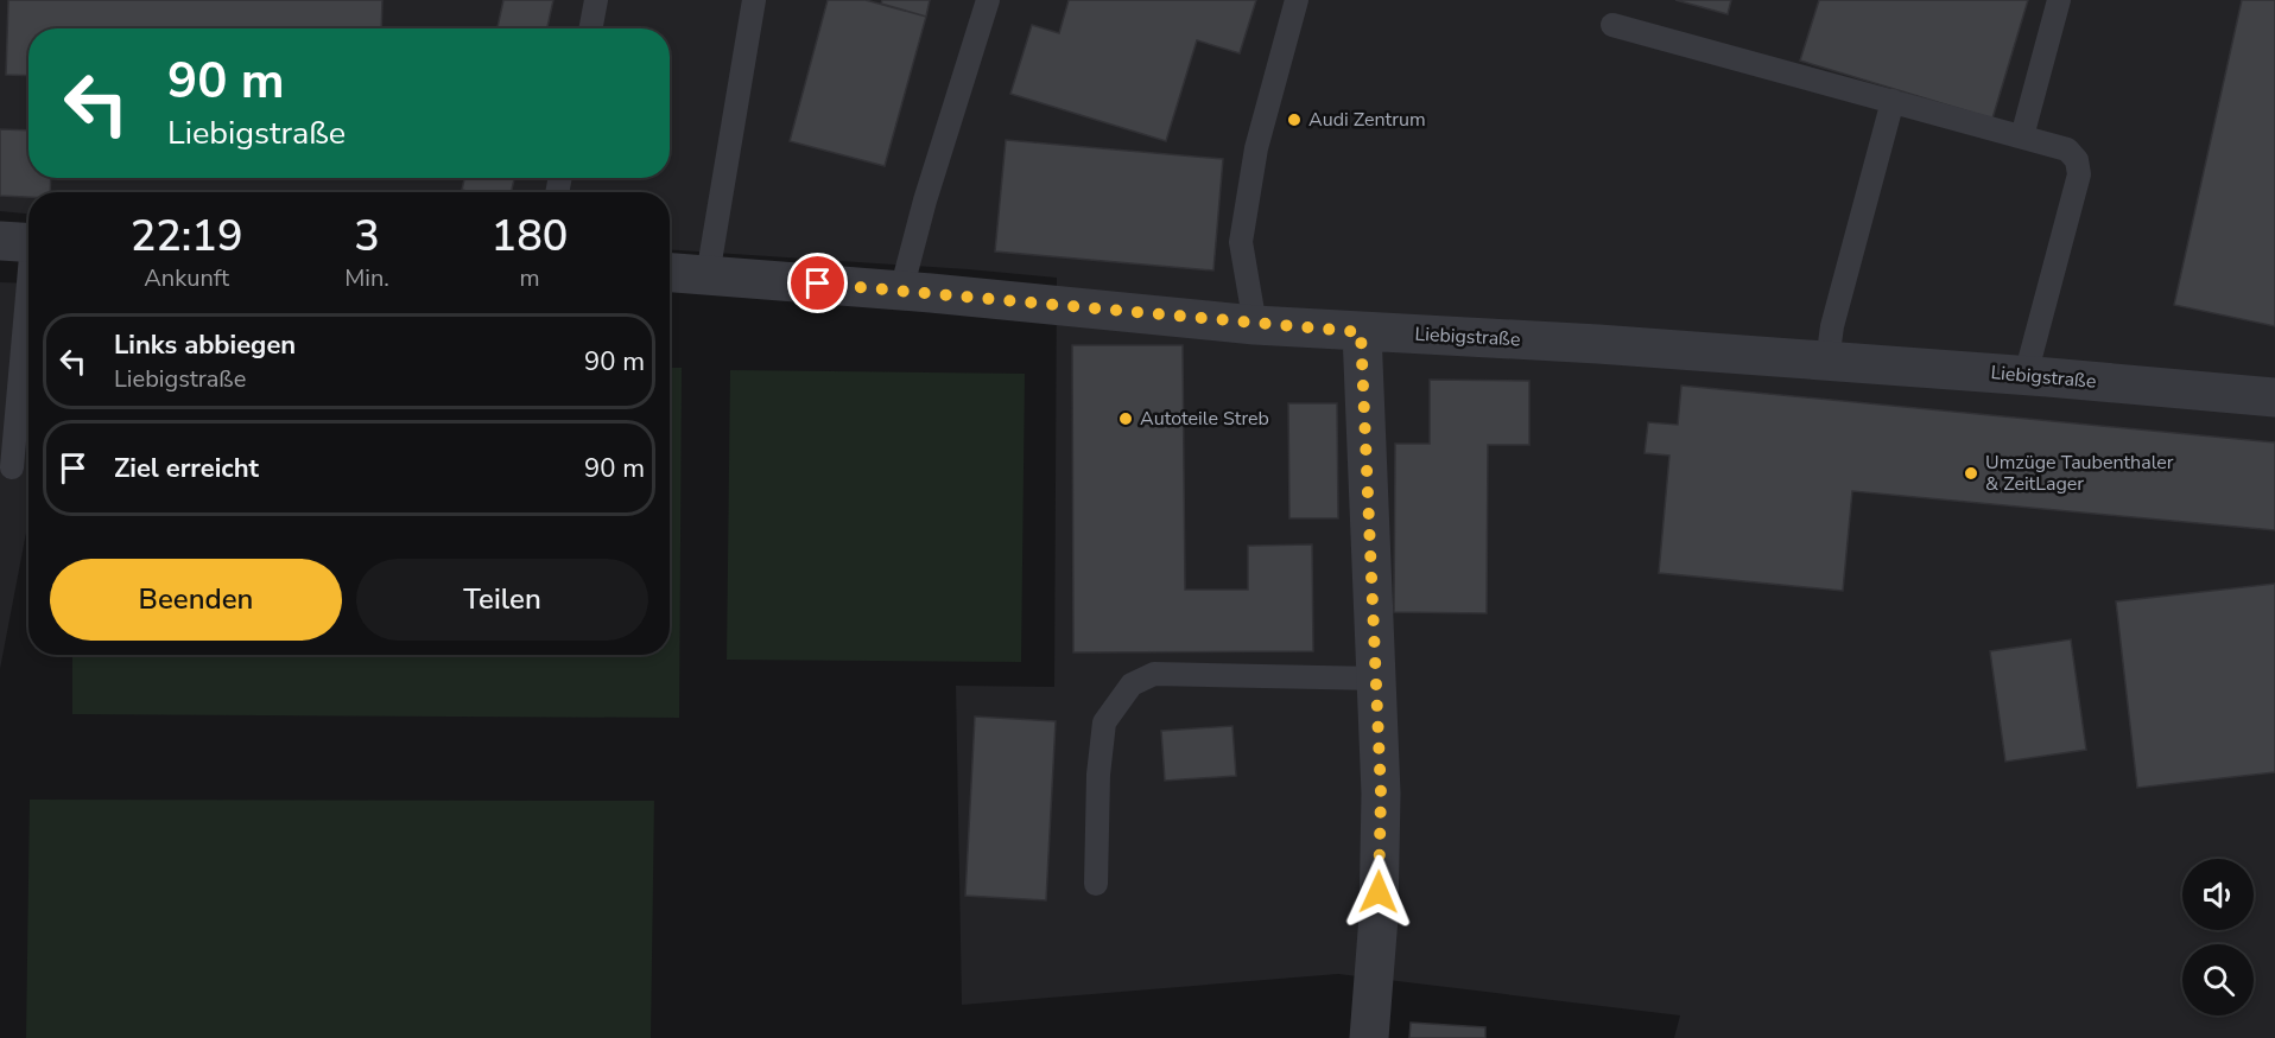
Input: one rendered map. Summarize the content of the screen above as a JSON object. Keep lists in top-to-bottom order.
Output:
{
  "streets": {
    "street": ["Liebigstraße"]
  },
  "places": ["Audi Zentrum", "Autoteile Streb", "Umzüge Taubenthaler & ZeitLager"],
  "page": {
    "turn": ["90 m", "Liebigstraße"],
    "eta": [
      "22:19",
      "Ankunft",
      "3",
      "Min.",
      "180",
      "m"
    ],
    "list": [
      {
        "name": "Links abbiegen",
        "note": "Liebigstraße",
        "value": "90 m"
      },
      {
        "name": "Ziel erreicht",
        "value": "90 m"
      }
    ],
    "buttons": ["Beenden", "Teilen"]
  }
}
